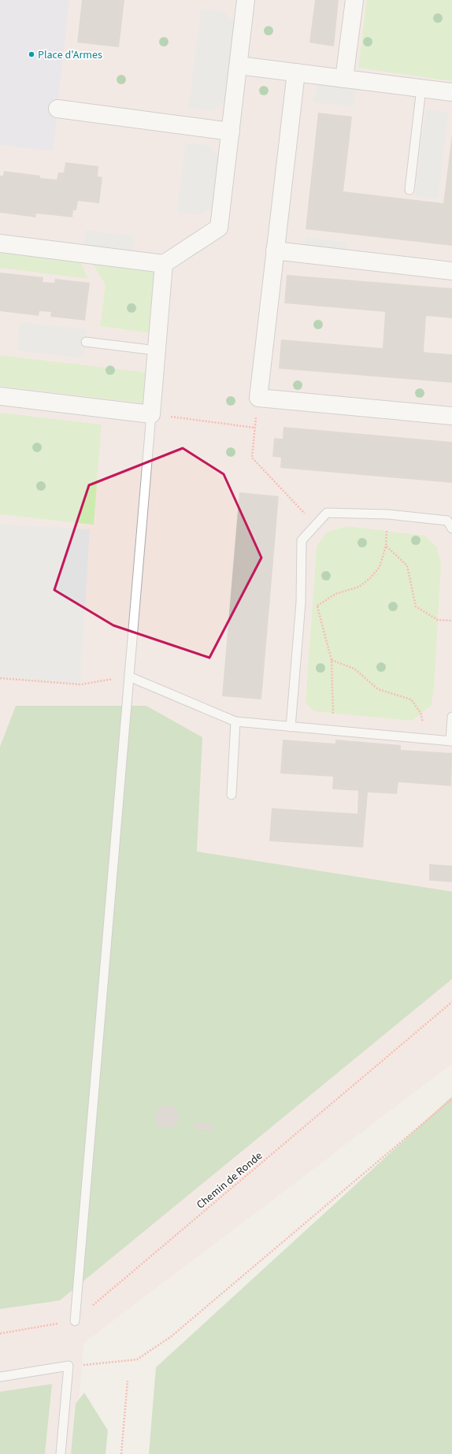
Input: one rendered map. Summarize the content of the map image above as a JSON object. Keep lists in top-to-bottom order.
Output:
{
  "streets": {
    "path": ["Chemin de Ronde"]
  },
  "places": ["Place d'Armes"]
}
